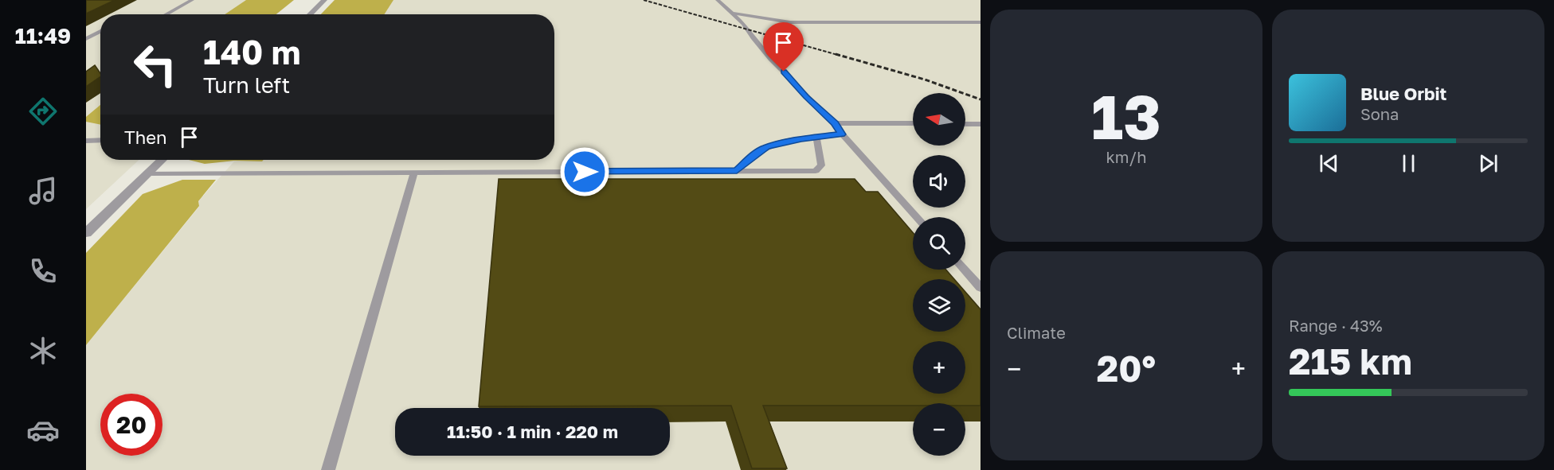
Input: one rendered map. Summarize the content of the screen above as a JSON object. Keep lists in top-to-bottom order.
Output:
{
  "north": "left",
  "page": {
    "tabs": "11:49",
    "tile": [
      ["13", "km/h"],
      "Climate",
      ["Range · 43%", "215 km"]
    ],
    "turn": ["140 m", "Turn left"],
    "song": ["Blue Orbit", "Sona"],
    "map_buttons": ["+", "−"],
    "then": "Then",
    "heat": ["−", "20°", "+"],
    "limit": "20",
    "trip": "11:50 · 1 min · 220 m"
  }
}
